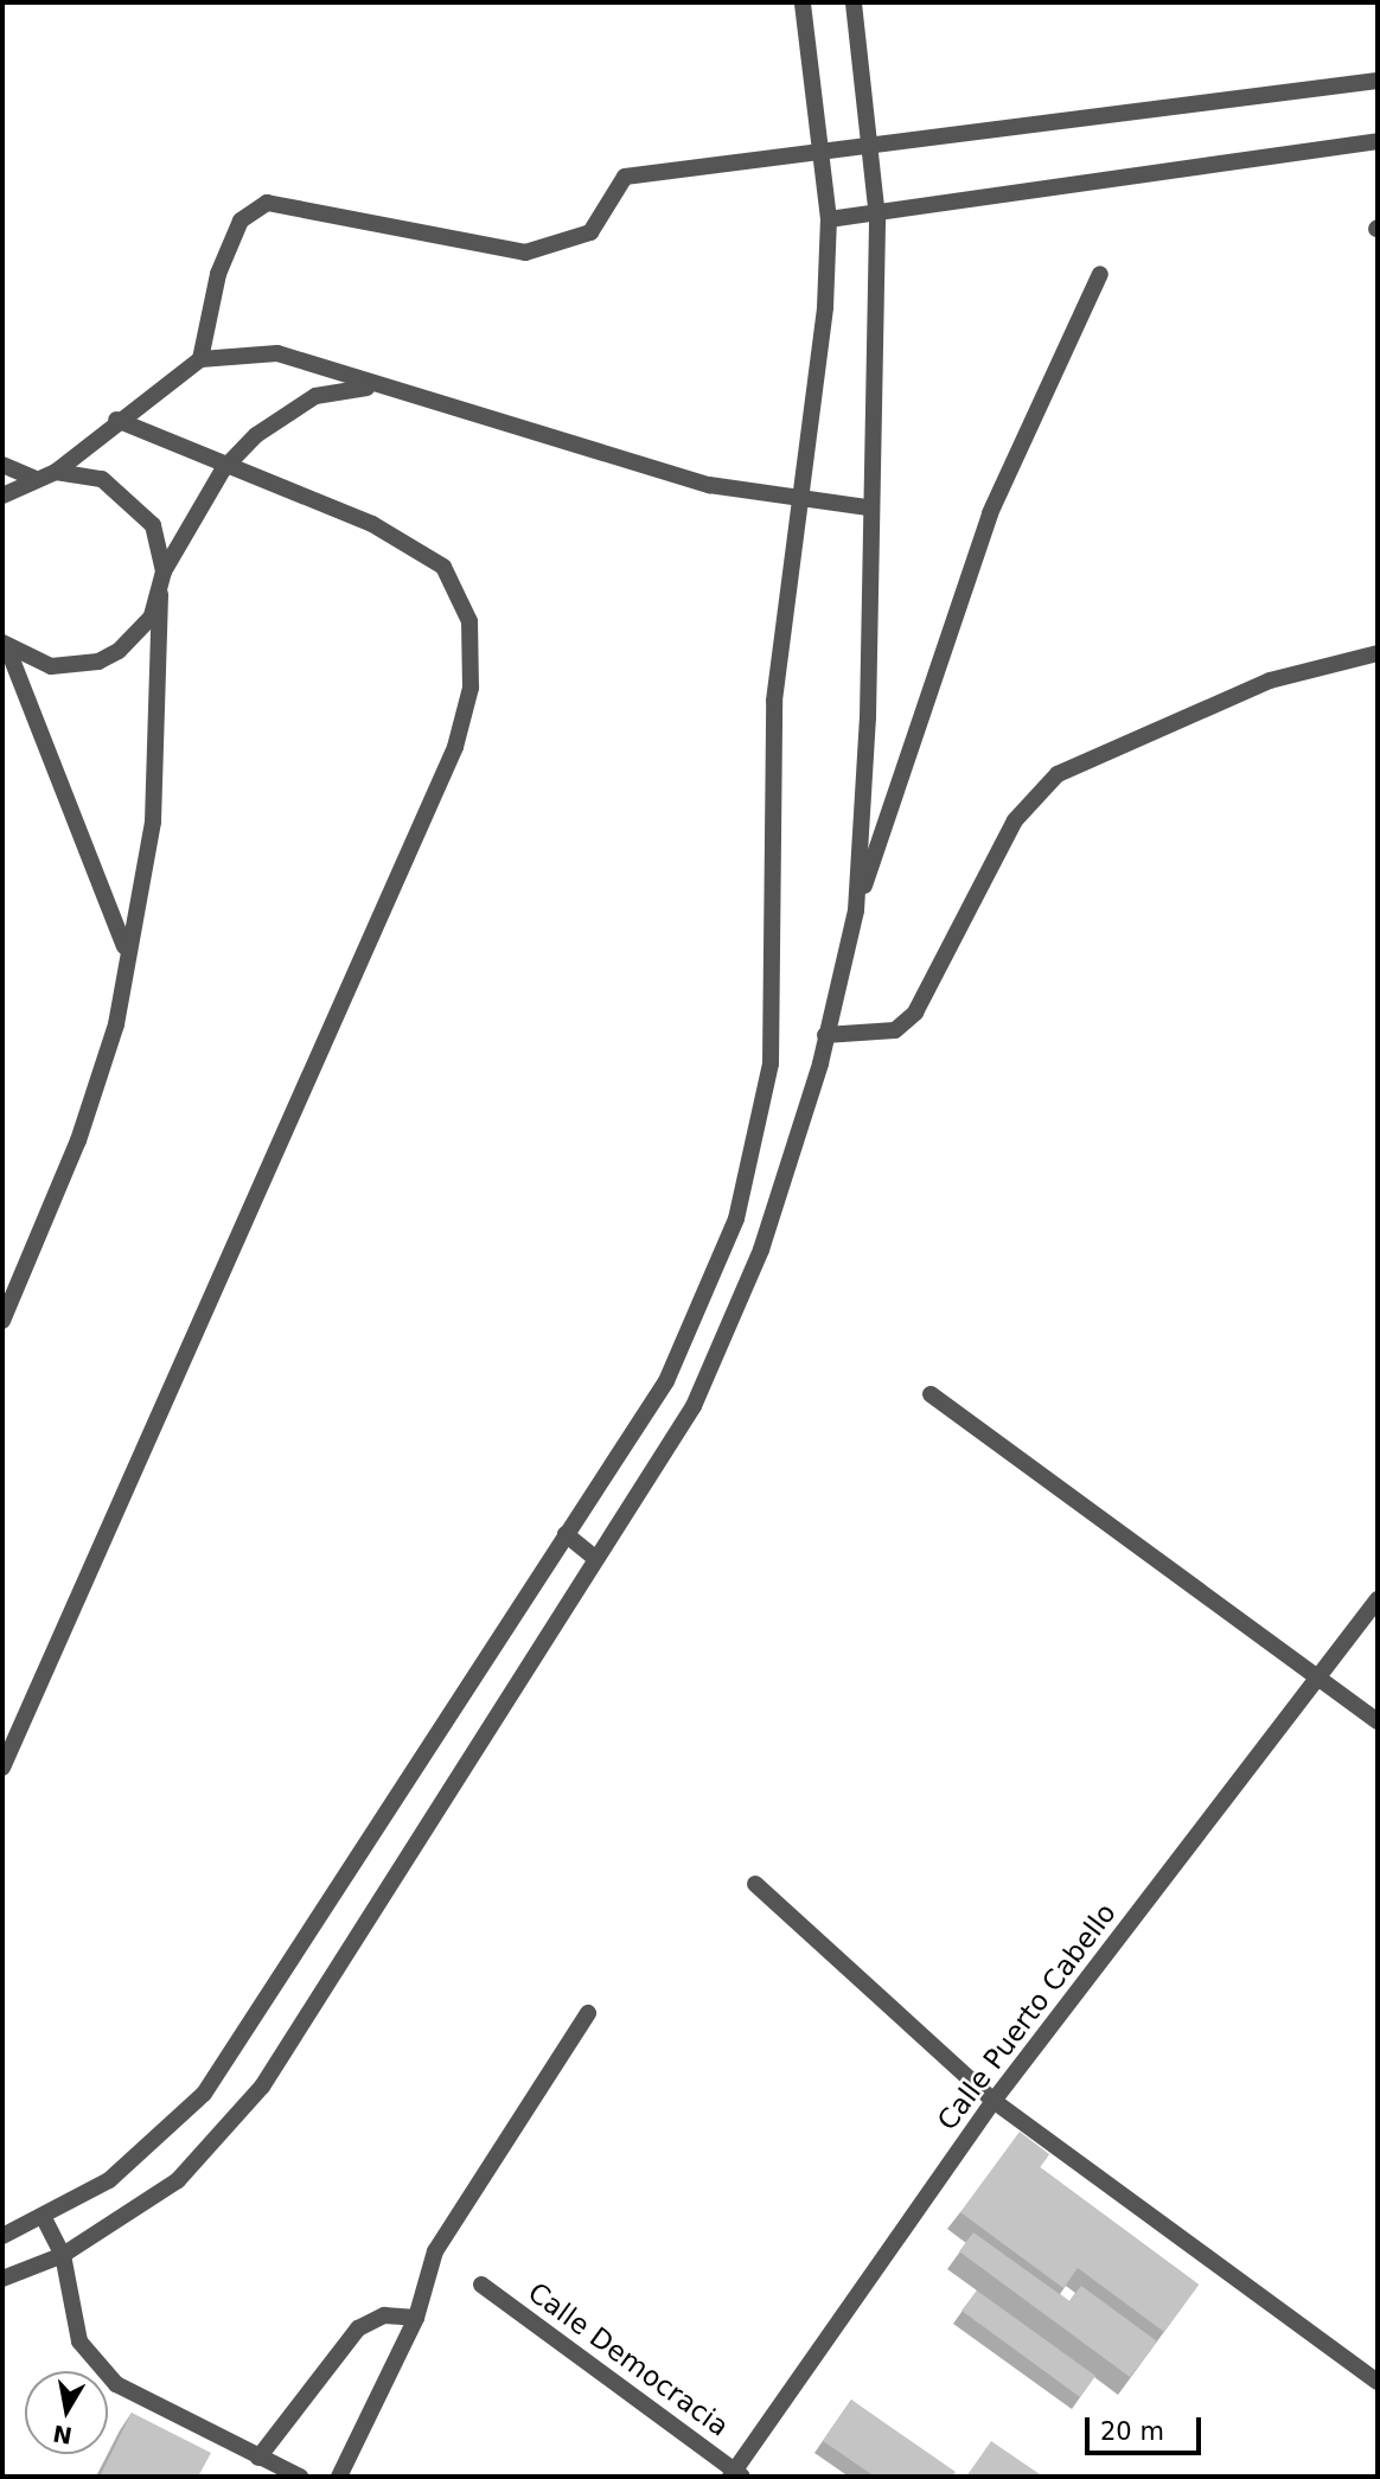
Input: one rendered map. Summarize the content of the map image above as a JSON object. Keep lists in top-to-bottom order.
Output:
{
  "streets": {
    "street": ["Calle Puerto Cabello", "Calle Democracia"]
  },
  "crossings": [
    ["Calle Puerto Cabello", "Calle Democracia"]
  ],
  "scale_bar": "20 m",
  "north": "bottom"
}
